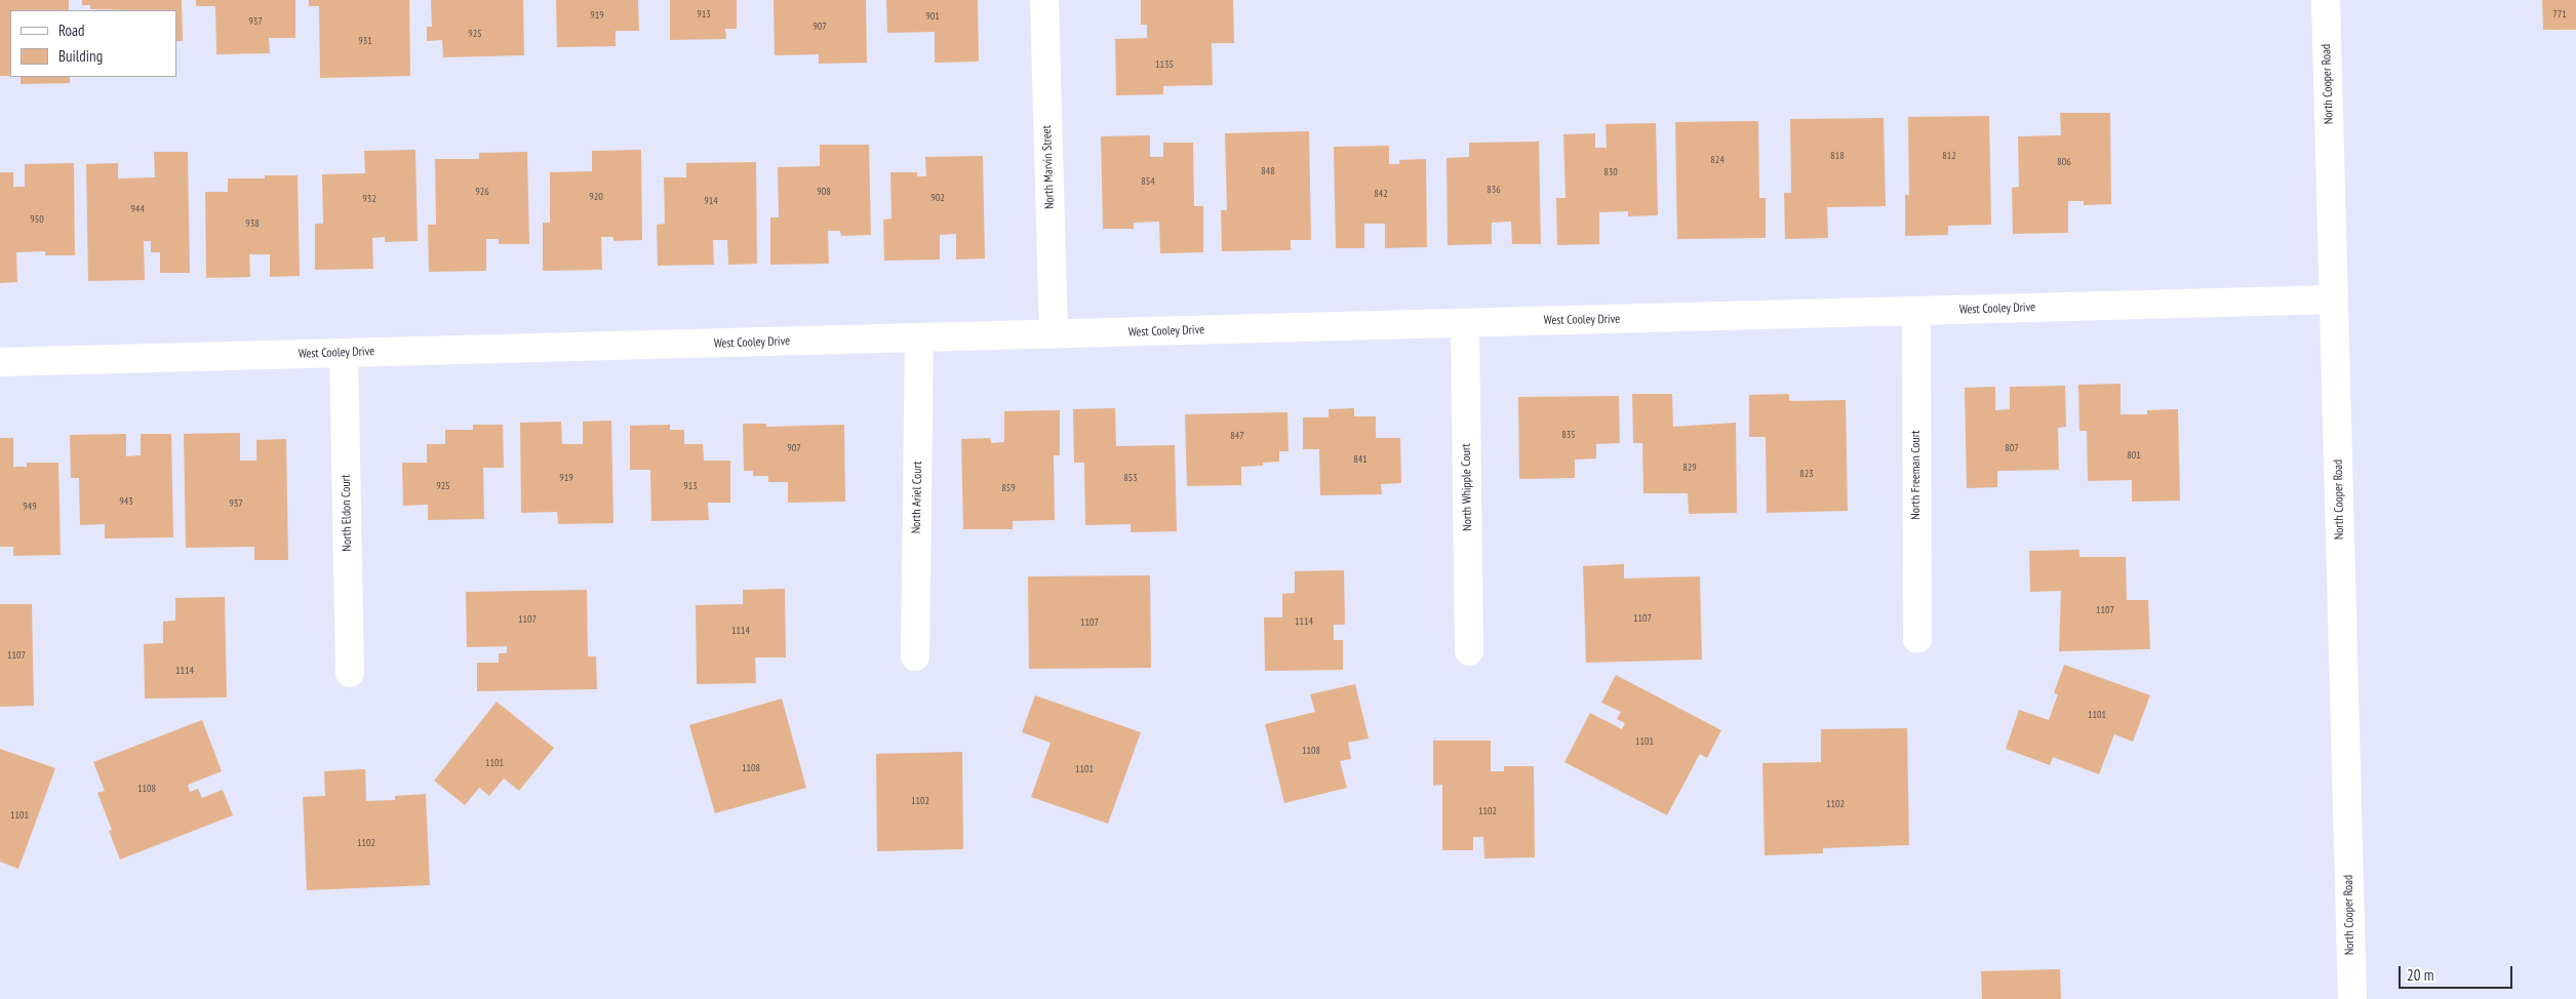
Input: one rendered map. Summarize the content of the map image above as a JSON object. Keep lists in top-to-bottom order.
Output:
{
  "streets": {
    "street": [
      "North Cooper Road",
      "North Marvin Street",
      "West Cooley Drive",
      "North Freeman Court",
      "North Whipple Court",
      "North Ariel Court",
      "North Eldon Court"
    ]
  },
  "crossings": [
    ["North Cooper Road", "West Cooley Drive"],
    ["North Marvin Street", "West Cooley Drive"],
    ["West Cooley Drive", "North Freeman Court"],
    ["West Cooley Drive", "North Whipple Court"],
    ["West Cooley Drive", "North Ariel Court"],
    ["West Cooley Drive", "North Eldon Court"]
  ],
  "house_numbers": [
    "913",
    "771",
    "919",
    "901",
    "937",
    "907",
    "925",
    "931",
    "1135",
    "818",
    "812",
    "824",
    "806",
    "848",
    "830",
    "854",
    "836",
    "926",
    "908",
    "842",
    "920",
    "902",
    "932",
    "914",
    "944",
    "950",
    "938",
    "835",
    "847",
    "907",
    "807",
    "801",
    "841",
    "829",
    "823",
    "919",
    "853",
    "925",
    "913",
    "859",
    "943",
    "937",
    "949",
    "1107",
    "1107",
    "1107",
    "1114",
    "1107",
    "1114",
    "1107",
    "1114",
    "1101",
    "1101",
    "1108",
    "1101",
    "1108",
    "1101",
    "1108",
    "1102",
    "1102",
    "1102",
    "1101",
    "1102"
  ],
  "legend": ["Road", "Building"],
  "scale_bar": "20 m"
}
